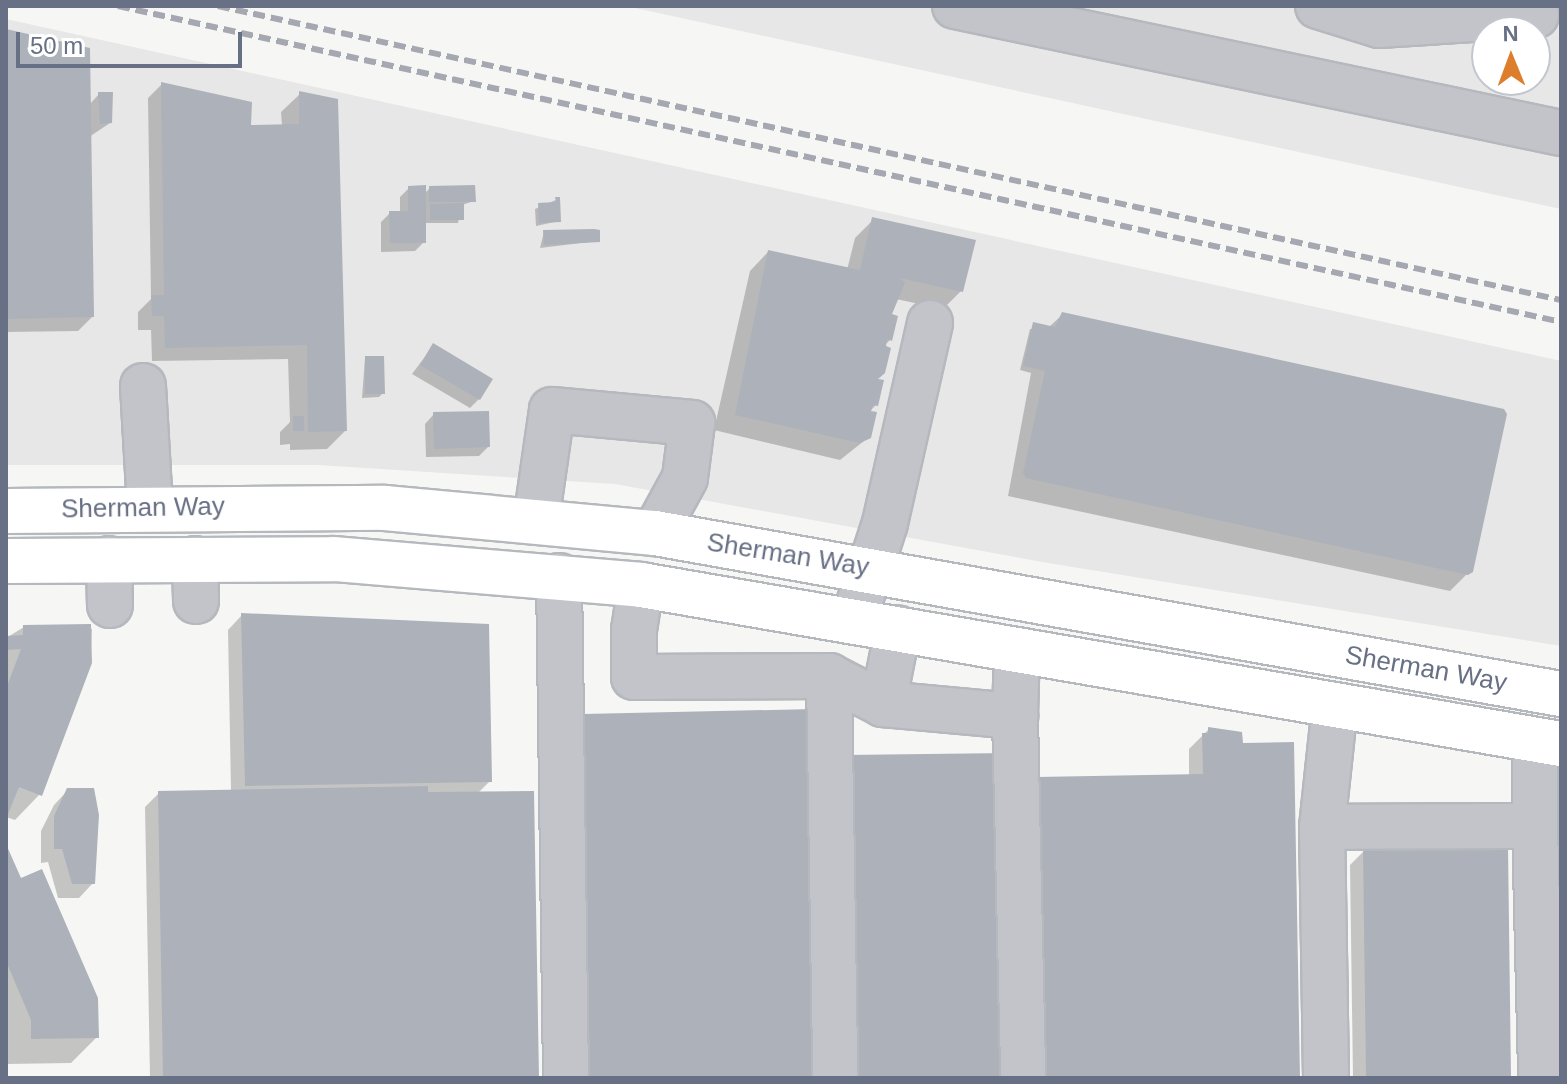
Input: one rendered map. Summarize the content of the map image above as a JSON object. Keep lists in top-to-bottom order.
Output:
{
  "streets": {
    "main road": ["Sherman Way"]
  },
  "scale_bar": "50 m",
  "north": "top"
}
